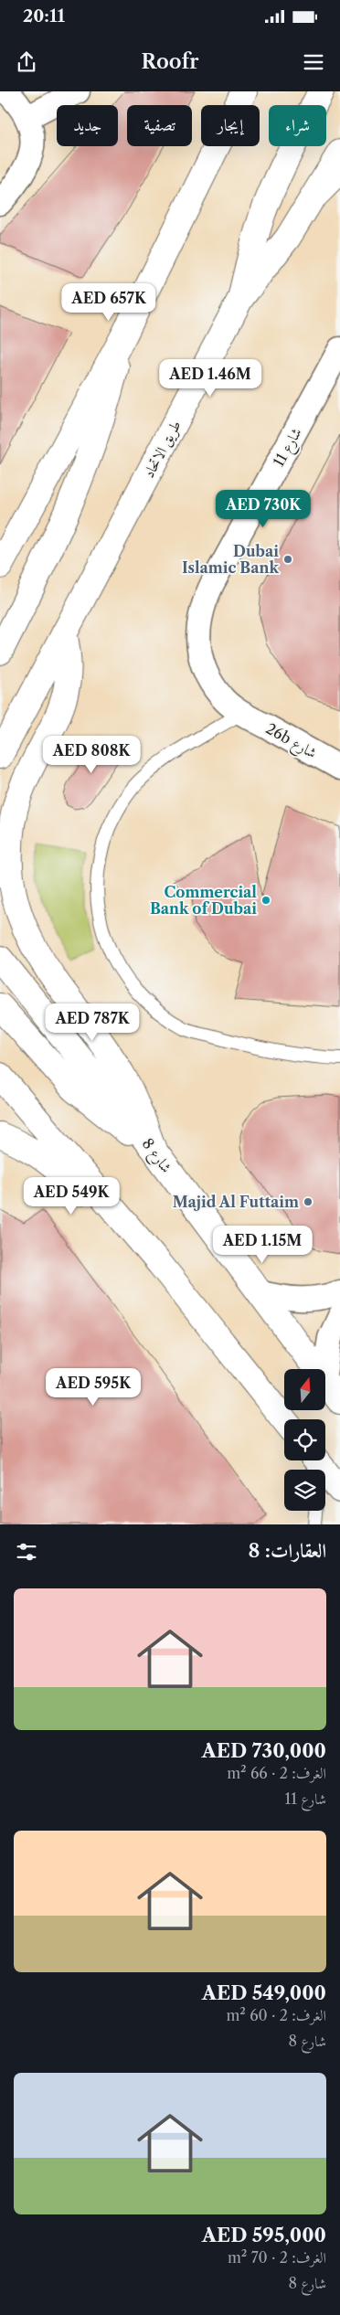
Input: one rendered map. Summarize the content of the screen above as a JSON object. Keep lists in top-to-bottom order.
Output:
{
  "streets": {
    "main road": ["طريق الاتحاد", "شارع 8"],
    "street": ["شارع 11", "26b شارع"]
  },
  "crossings": [
    ["شارع 11", "26b شارع"]
  ],
  "places": ["Dubai Islamic Bank", "Commercial Bank of Dubai", "Majid Al Futtaim"],
  "north": "top",
  "page": {
    "status": "20:11",
    "header": "Roofr",
    "chip": [
      "شراء",
      "إيجار",
      "تصفية",
      "جديد"
    ],
    "price": [
      "AED 657K",
      "AED 1.46M",
      "AED 730K",
      "AED 808K",
      "AED 787K",
      "AED 549K",
      "AED 1.15M",
      "AED 595K"
    ],
    "heading": "العقارات: 8",
    "list": [
      {
        "name": "AED 730,000",
        "note": "الغرف: 2 · 66 m² · شارع 11"
      },
      {
        "name": "AED 549,000",
        "note": "الغرف: 2 · 60 m² · شارع 8"
      },
      {
        "name": "AED 595,000",
        "note": "الغرف: 2 · 70 m² · شارع 8"
      }
    ]
  }
}
